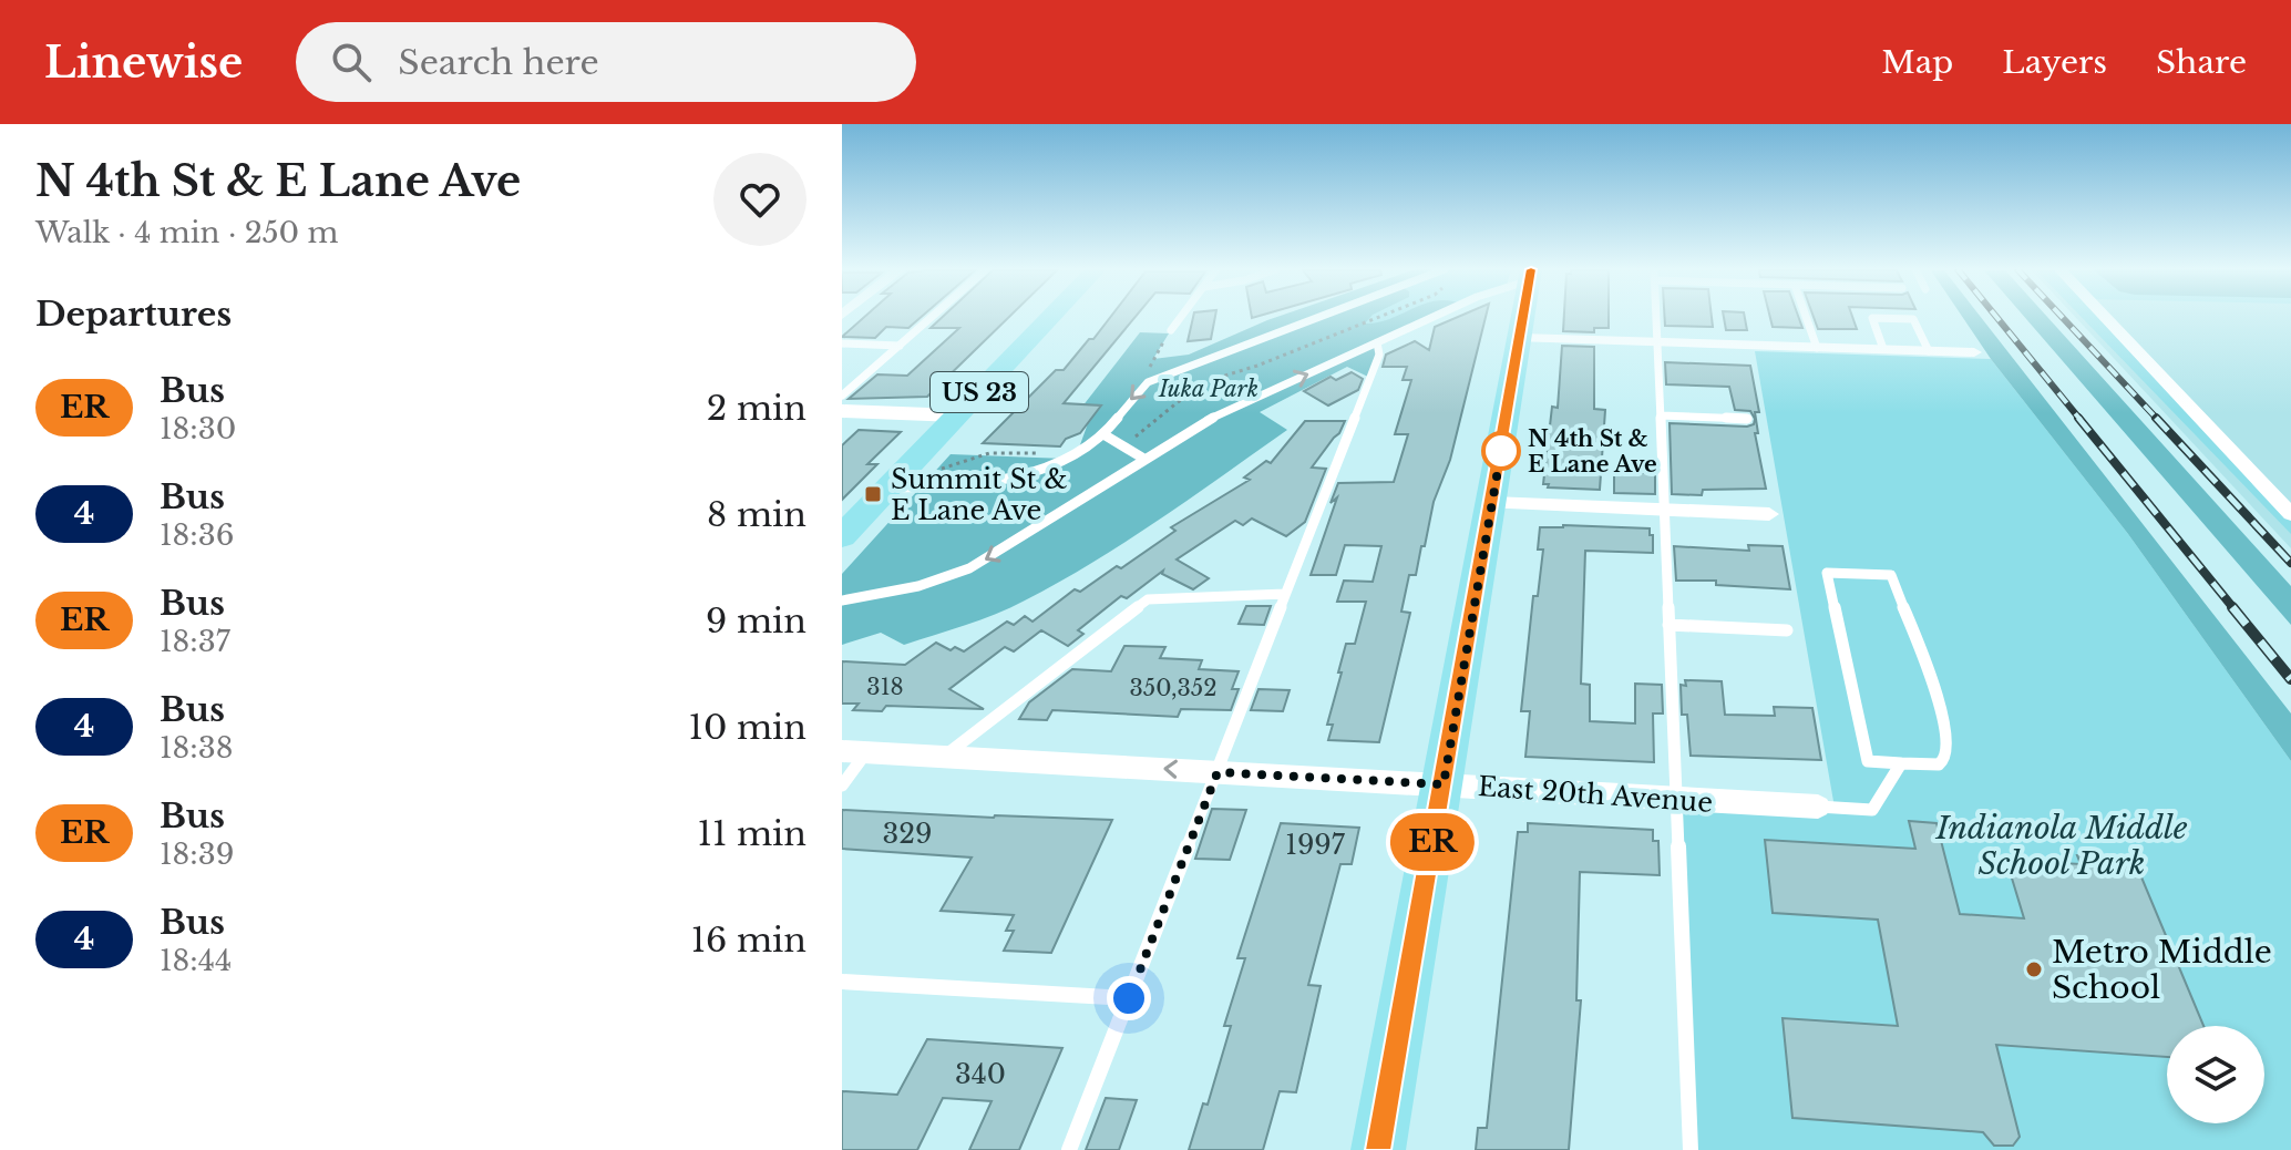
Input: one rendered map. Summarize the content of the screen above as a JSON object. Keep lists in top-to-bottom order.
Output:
{
  "streets": {
    "main road": ["US 23"],
    "street": ["East 20th Avenue"]
  },
  "parks": ["Iuka Park", "Indianola Middle School Park"],
  "places": {
    "other": ["N 4th St & E Lane Ave", "Metro Middle School"],
    "transit": ["Summit St & E Lane Ave"]
  },
  "lines": ["bus line ER"],
  "house_numbers": [
    "318",
    "350,352",
    "329",
    "1997",
    "340"
  ],
  "page": {
    "header": "Linewise",
    "search": "Search here",
    "nav": ["Map", "Layers", "Share"],
    "heading": [
      ["N 4th St & E Lane Ave", "Walk · 4 min · 250 m"],
      "Departures"
    ],
    "on_map": "ER",
    "list": [
      {
        "mark": "ER",
        "name": "Bus",
        "note": "18:30",
        "value": "2 min"
      },
      {
        "mark": "4",
        "name": "Bus",
        "note": "18:36",
        "value": "8 min"
      },
      {
        "mark": "ER",
        "name": "Bus",
        "note": "18:37",
        "value": "9 min"
      },
      {
        "mark": "4",
        "name": "Bus",
        "note": "18:38",
        "value": "10 min"
      },
      {
        "mark": "ER",
        "name": "Bus",
        "note": "18:39",
        "value": "11 min"
      },
      {
        "mark": "4",
        "name": "Bus",
        "note": "18:44",
        "value": "16 min"
      }
    ]
  }
}
